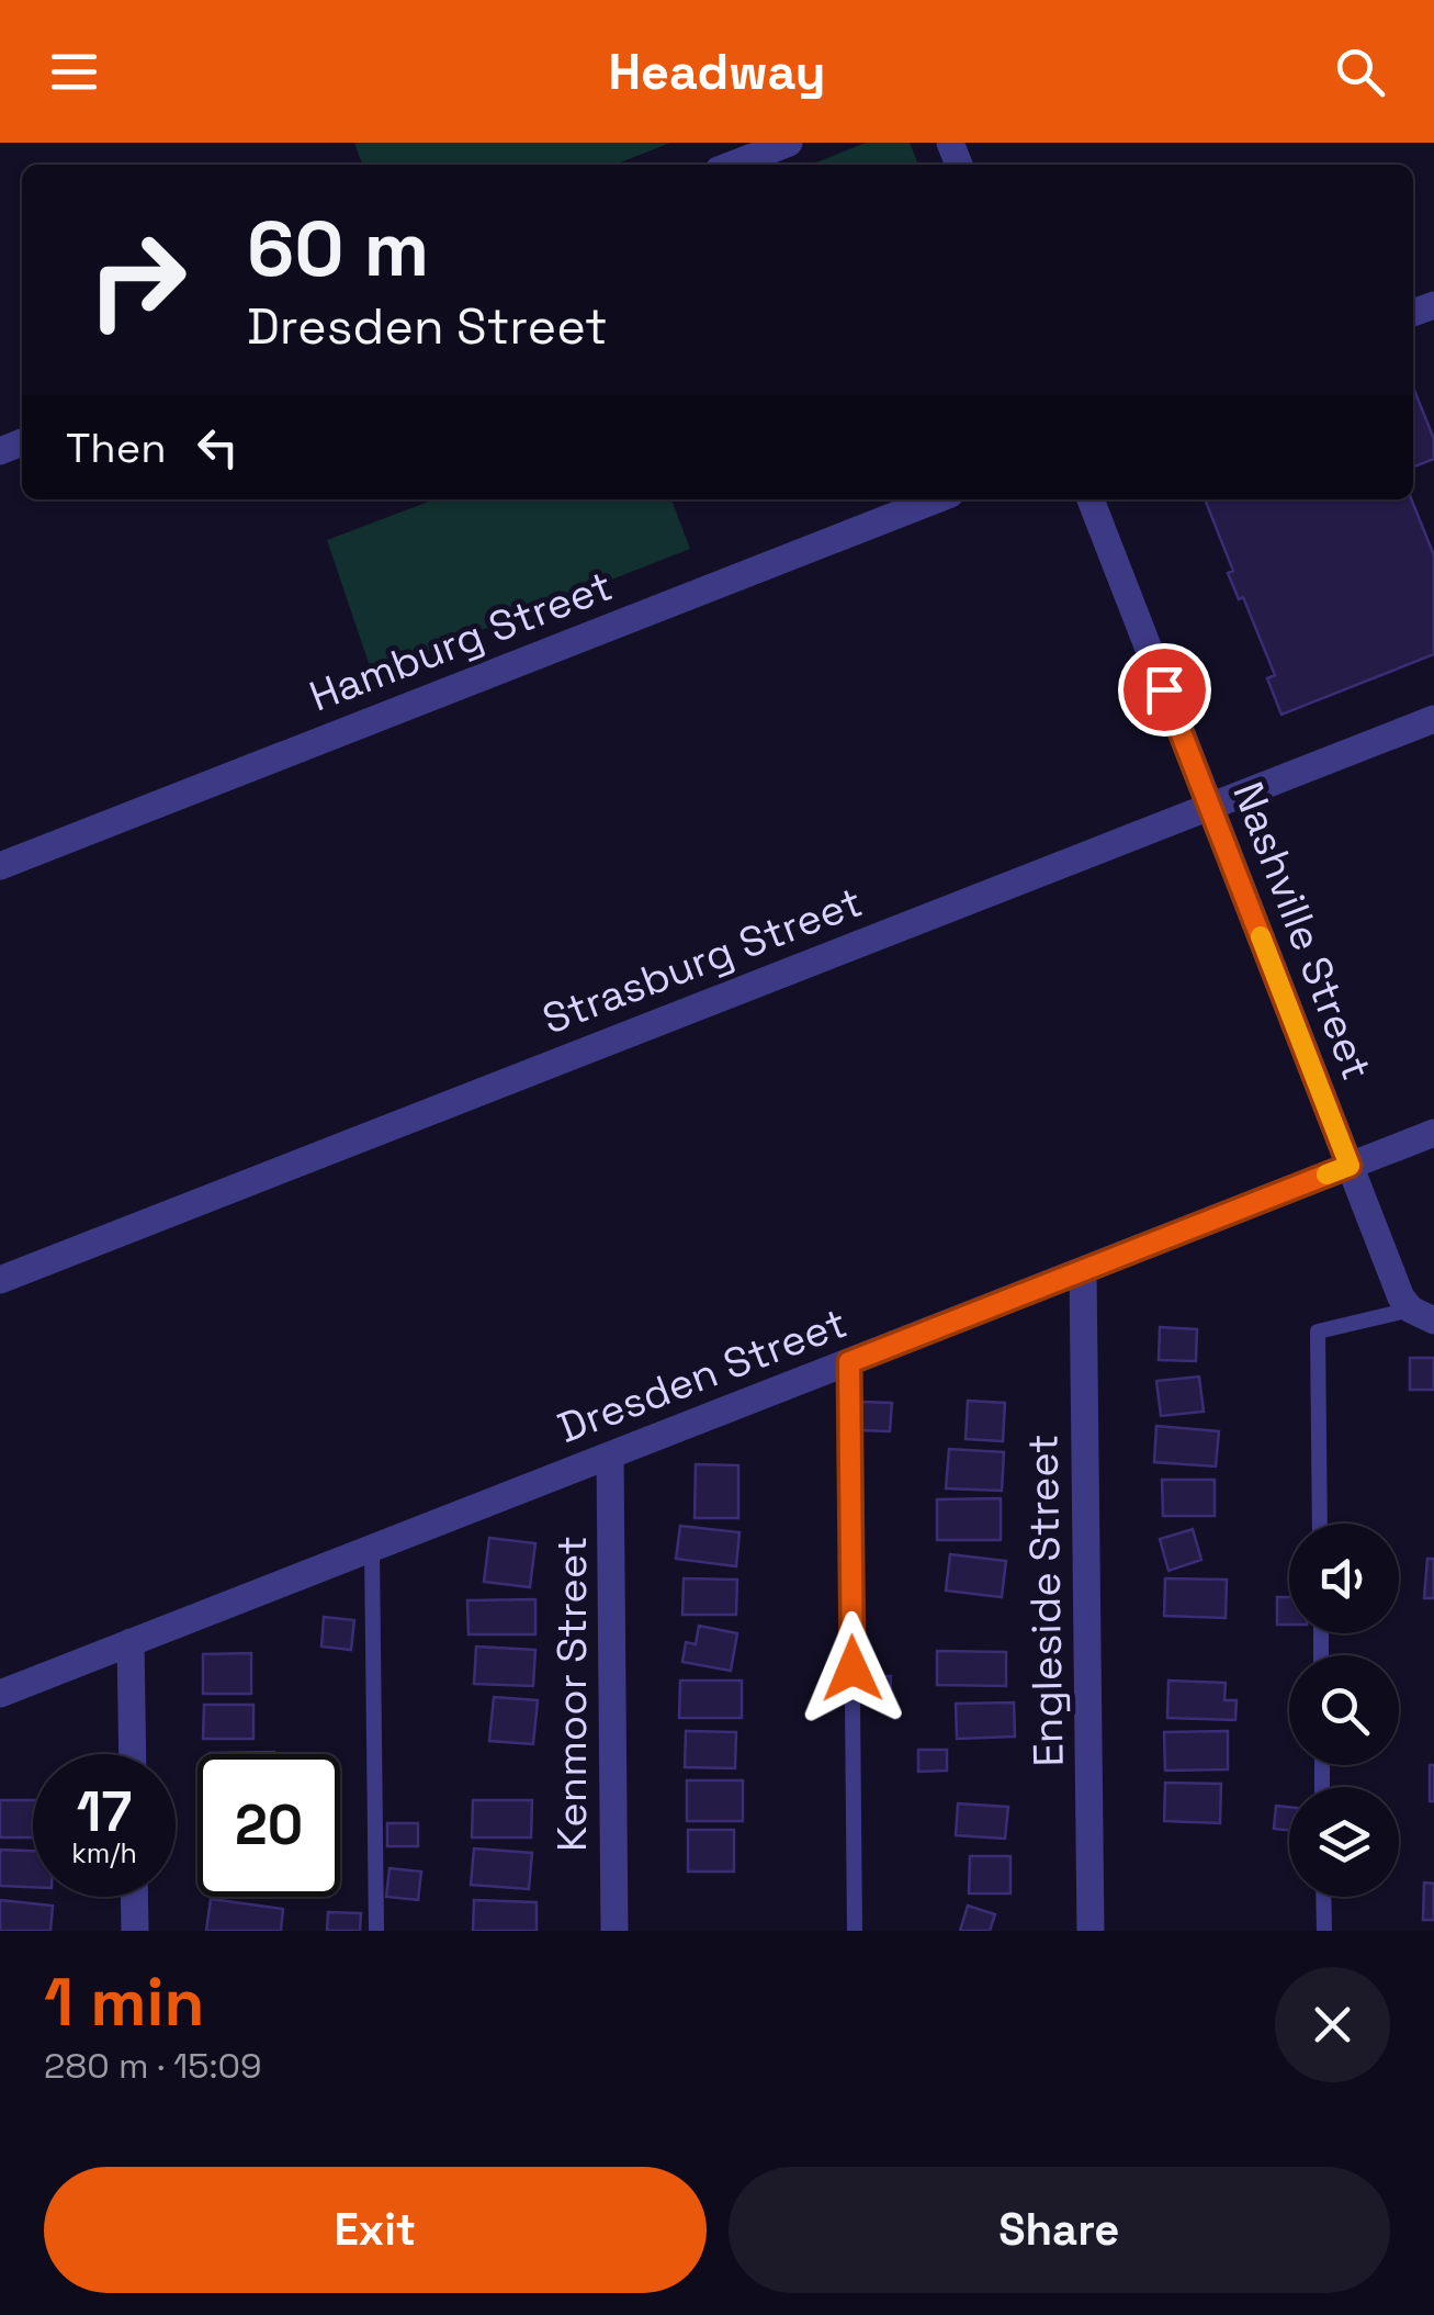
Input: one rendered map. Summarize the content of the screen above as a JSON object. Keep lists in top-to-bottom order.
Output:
{
  "streets": {
    "street": [
      "Hamburg Street",
      "Nashville Street",
      "Strasburg Street",
      "Dresden Street",
      "Engleside Street",
      "Kenmoor Street"
    ]
  },
  "crossings": [
    ["Nashville Street", "Strasburg Street"],
    ["Nashville Street", "Dresden Street"],
    ["Dresden Street", "Engleside Street"],
    ["Dresden Street", "Kenmoor Street"]
  ],
  "page": {
    "header": "Headway",
    "turn": ["60 m", "Dresden Street"],
    "then": "Then",
    "speed": "17 km/h",
    "limit": "20",
    "heading": ["1 min", "280 m · 15:09"],
    "buttons": ["Exit", "Share"]
  }
}
